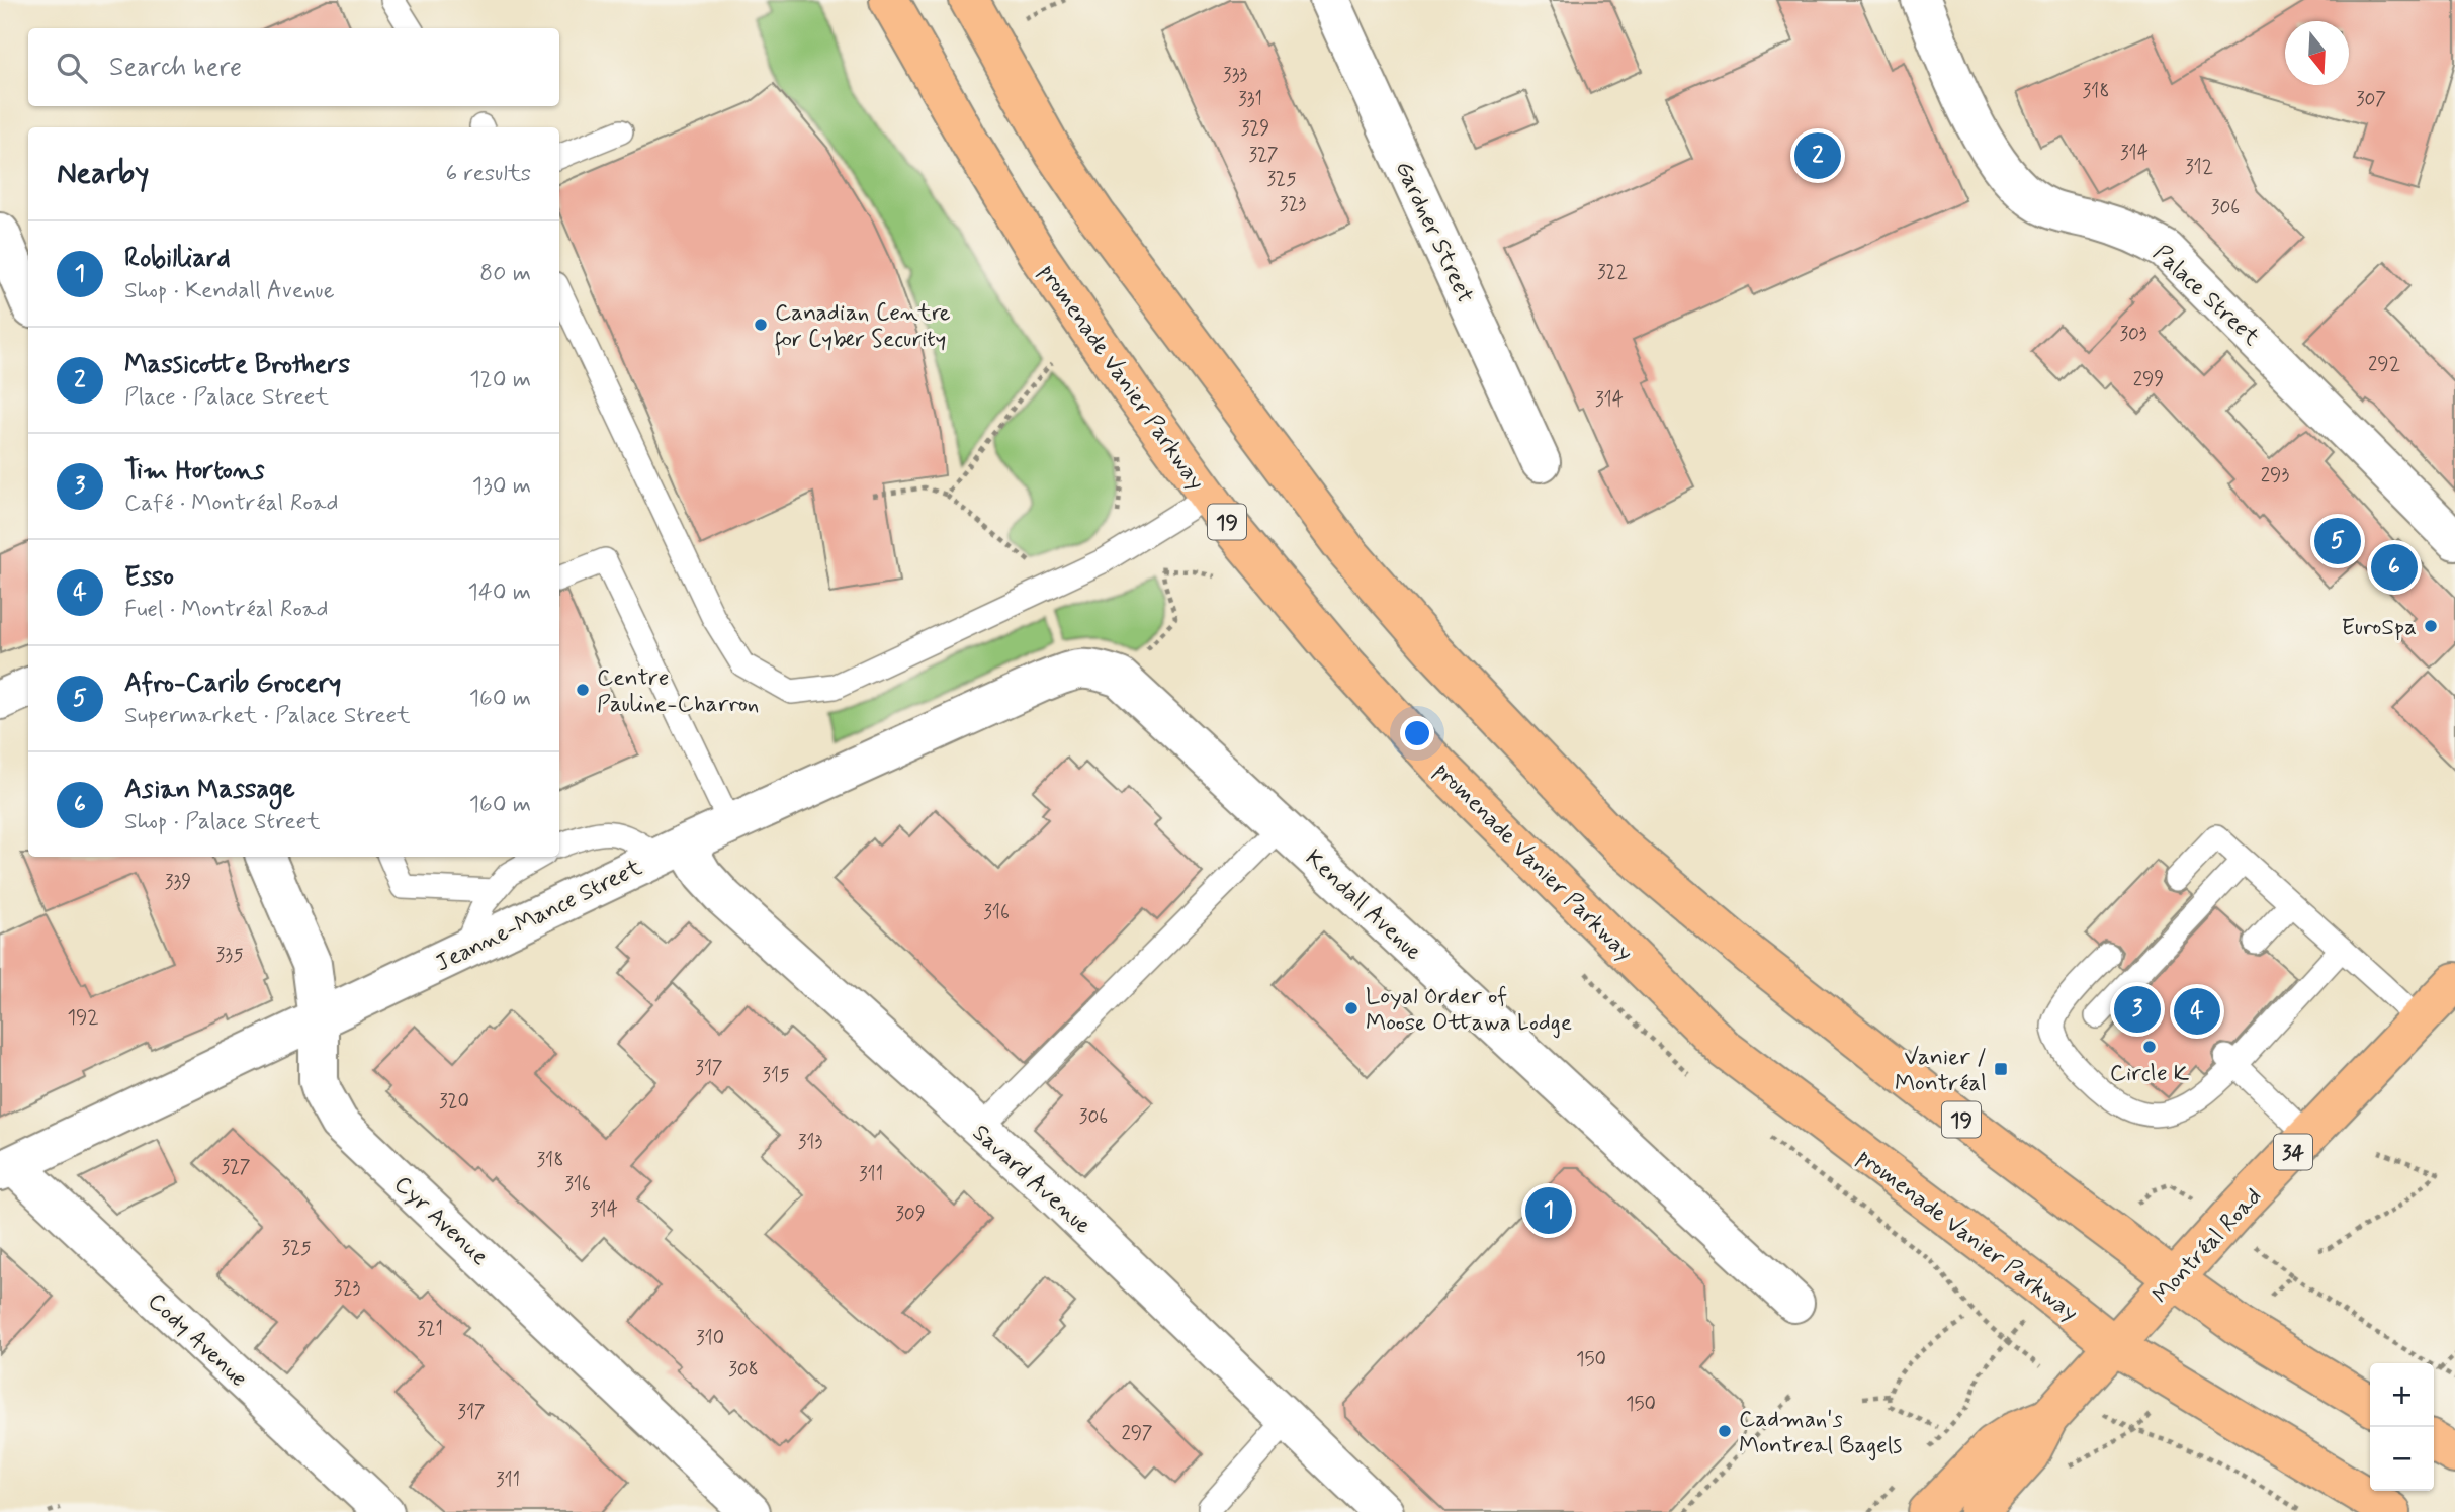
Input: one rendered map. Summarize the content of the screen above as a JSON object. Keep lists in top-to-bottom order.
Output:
{
  "streets": {
    "main road": [
      "promenade Vanier Parkway",
      "19",
      "34",
      "Montréal Road"
    ],
    "street": [
      "Gardner Street",
      "Palace Street",
      "Kendall Avenue",
      "Jeanne-Mance Street",
      "Savard Avenue",
      "Cyr Avenue",
      "Cody Avenue"
    ]
  },
  "crossings": [
    ["promenade Vanier Parkway", "Montréal Road"],
    ["19", "Montréal Road"],
    ["Kendall Avenue", "Jeanne-Mance Street"],
    ["Jeanne-Mance Street", "Savard Avenue"],
    ["Jeanne-Mance Street", "Cyr Avenue"],
    ["Jeanne-Mance Street", "Cody Avenue"]
  ],
  "places": {
    "other": [
      "Canadian Centre for Cyber Security",
      "EuroSpa",
      "Centre Pauline-Charron",
      "Loyal Order of Moose Ottawa Lodge",
      "Circle K",
      "Cadman's Montreal Bagels"
    ],
    "transit": ["Vanier / Montréal"]
  },
  "house_numbers": [
    "333",
    "318",
    "331",
    "307",
    "329",
    "314",
    "327",
    "312",
    "325",
    "323",
    "306",
    "322",
    "303",
    "292",
    "299",
    "314",
    "293",
    "339",
    "316",
    "335",
    "192",
    "317",
    "315",
    "320",
    "306",
    "313",
    "318",
    "327",
    "311",
    "316",
    "314",
    "309",
    "325",
    "323",
    "321",
    "310",
    "150",
    "308",
    "150",
    "317",
    "297",
    "311"
  ],
  "north": "bottom",
  "page": {
    "search": "Search here",
    "heading": ["Nearby", "6 results"],
    "pins": [
      "2",
      "5",
      "6",
      "3",
      "4",
      "1"
    ],
    "list": [
      {
        "mark": "1",
        "name": "Robilliard",
        "note": "Shop · Kendall Avenue",
        "value": "80 m"
      },
      {
        "mark": "2",
        "name": "Massicotte Brothers",
        "note": "Place · Palace Street",
        "value": "120 m"
      },
      {
        "mark": "3",
        "name": "Tim Hortons",
        "note": "Café · Montréal Road",
        "value": "130 m"
      },
      {
        "mark": "4",
        "name": "Esso",
        "note": "Fuel · Montréal Road",
        "value": "140 m"
      },
      {
        "mark": "5",
        "name": "Afro-Carib Grocery",
        "note": "Supermarket · Palace Street",
        "value": "160 m"
      },
      {
        "mark": "6",
        "name": "Asian Massage",
        "note": "Shop · Palace Street",
        "value": "160 m"
      }
    ],
    "map_buttons": ["+", "−"]
  }
}
